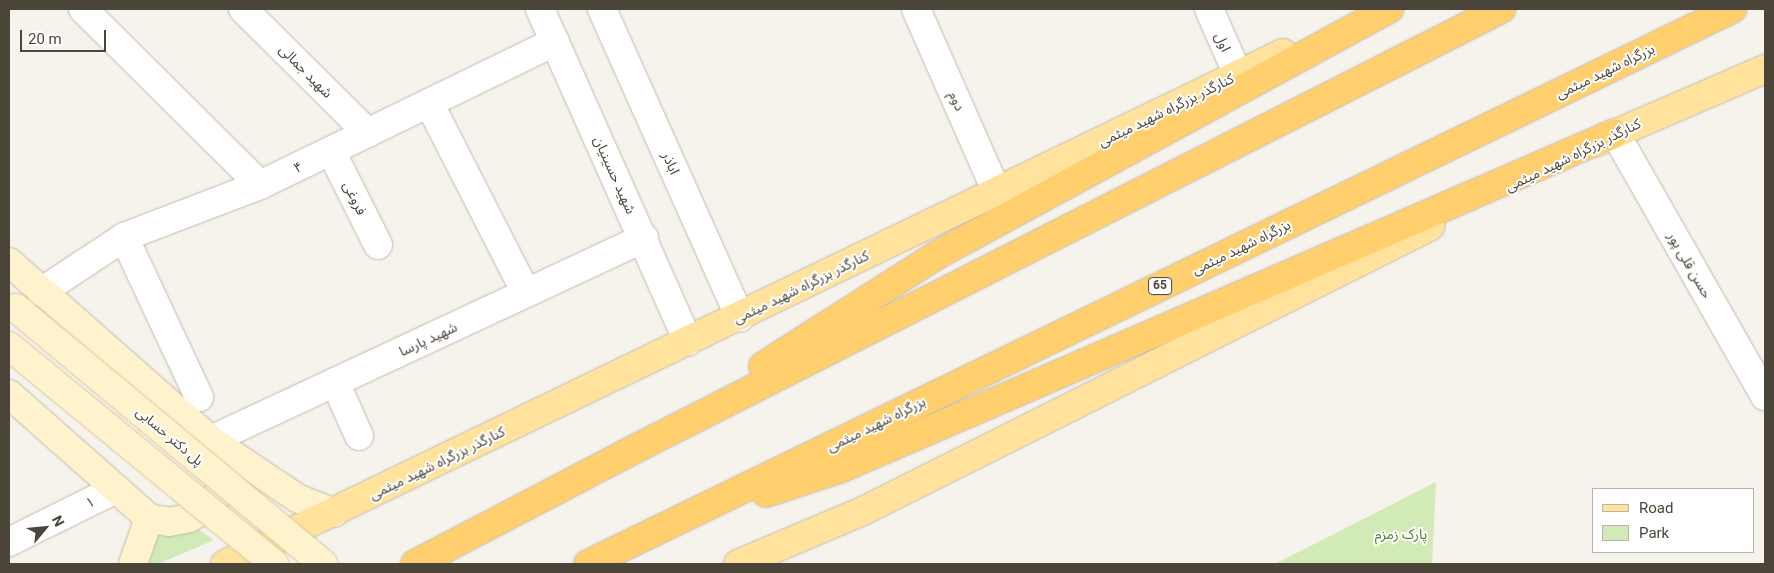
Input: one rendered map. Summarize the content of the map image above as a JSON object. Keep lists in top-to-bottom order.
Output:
{
  "streets": {
    "highway": ["بزرگراه شهید میثمی", "65"],
    "main road": ["کنارگذر بزرگراه شهید میثمی", "پل دکتر حسابی"],
    "street": [
      "اول",
      "شهید جمالی",
      "دوم",
      "اباذر",
      "۴",
      "شهید حسینیان",
      "فروغی",
      "حسن قلی پور",
      "شهید پارسا",
      "۱"
    ]
  },
  "crossings": [
    ["اول", "کنارگذر بزرگراه شهید میثمی"],
    ["شهید جمالی", "۴"],
    ["دوم", "کنارگذر بزرگراه شهید میثمی"],
    ["کنارگذر بزرگراه شهید میثمی", "اباذر"],
    ["کنارگذر بزرگراه شهید میثمی", "شهید حسینیان"],
    ["کنارگذر بزرگراه شهید میثمی", "حسن قلی پور"],
    ["۴", "شهید حسینیان"],
    ["۴", "فروغی"],
    ["شهید حسینیان", "شهید پارسا"]
  ],
  "parks": ["پارک زمزم"],
  "legend": ["Road", "Park"],
  "scale_bar": "20 m",
  "north": "top right"
}
